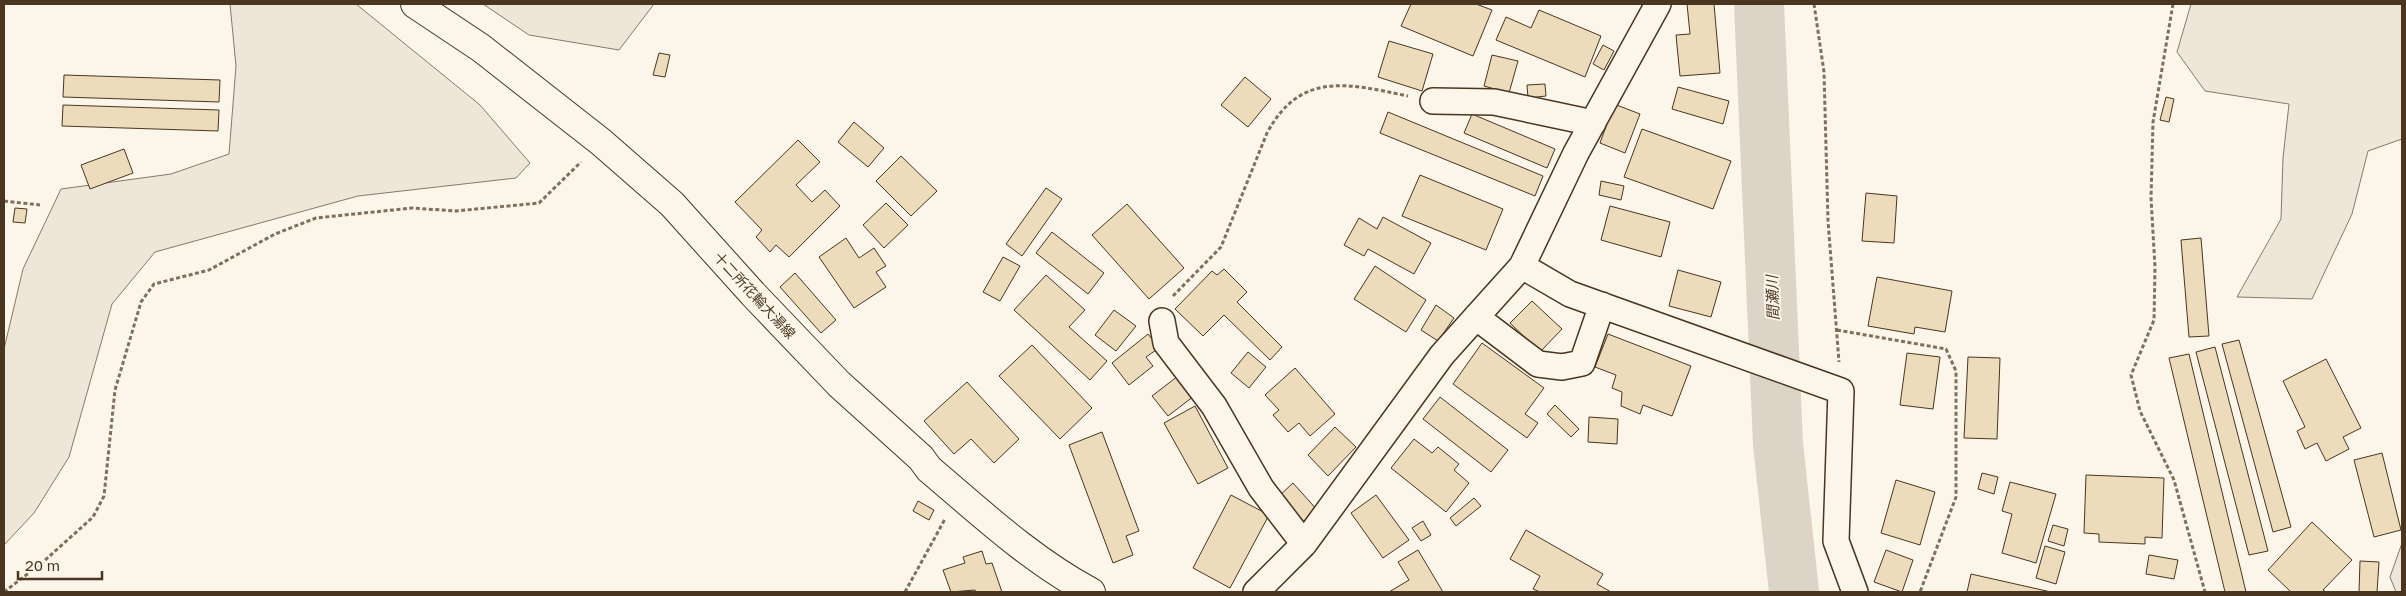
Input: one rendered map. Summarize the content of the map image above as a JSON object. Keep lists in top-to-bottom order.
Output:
{
  "streets": {
    "main road": ["十二所花輪大湯線"]
  },
  "water": ["間瀬川"],
  "scale_bar": "20 m"
}
